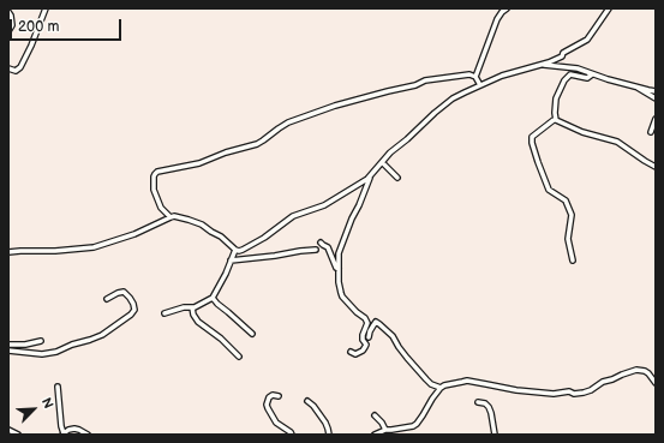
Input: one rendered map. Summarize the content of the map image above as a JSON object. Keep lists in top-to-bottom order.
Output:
{
  "scale_bar": "200 m",
  "north": "top right"
}
